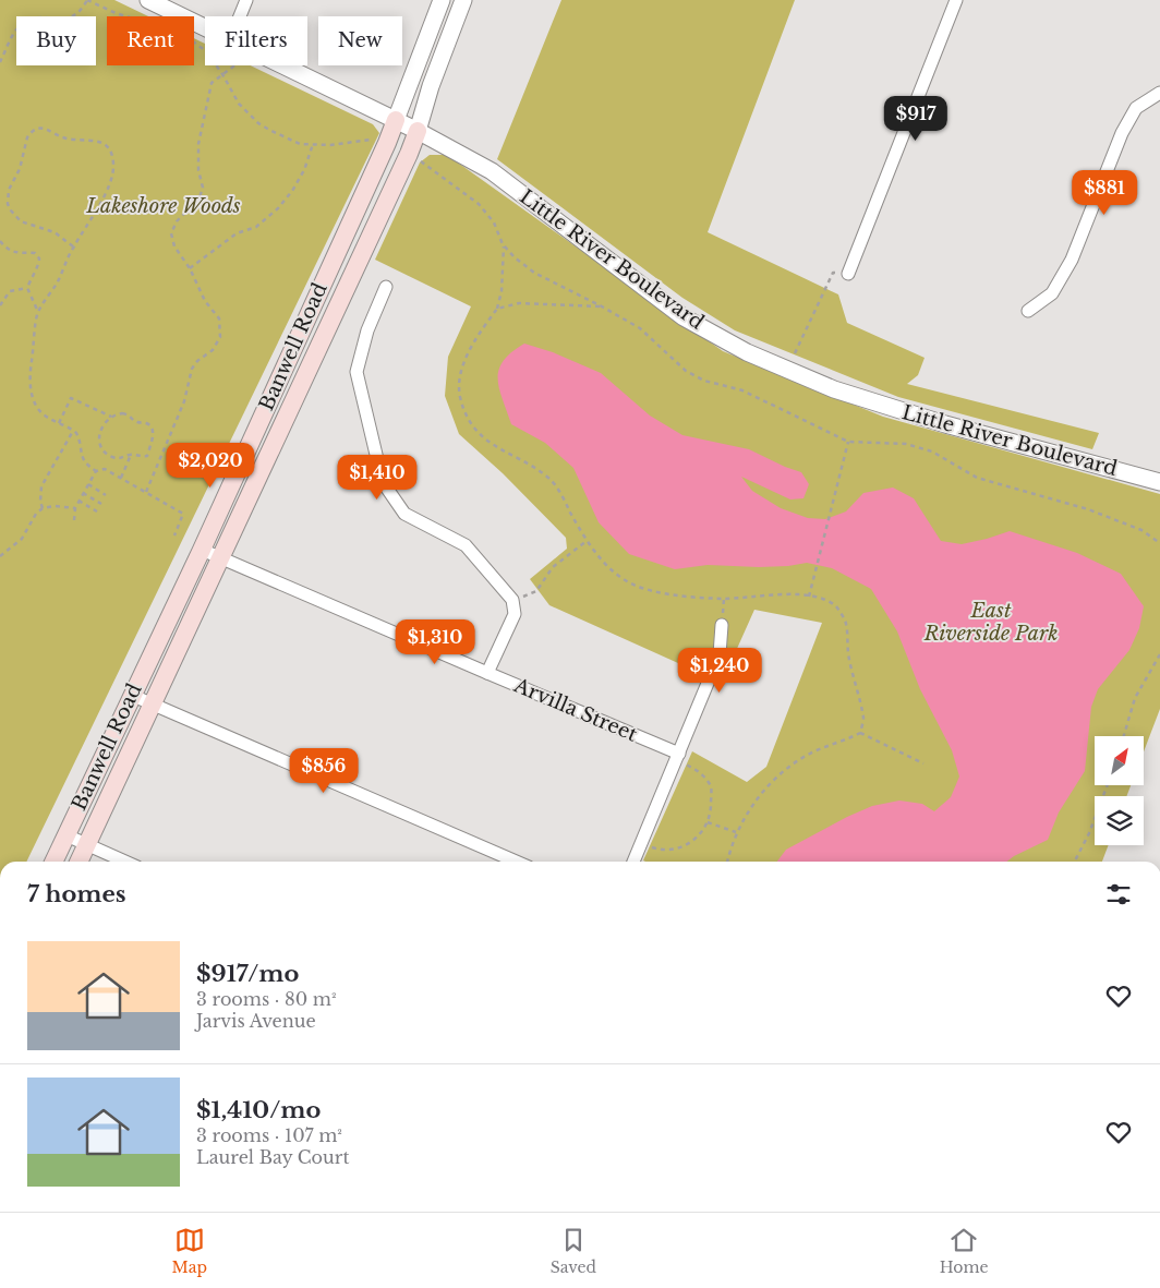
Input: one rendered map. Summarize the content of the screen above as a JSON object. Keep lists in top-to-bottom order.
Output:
{
  "streets": {
    "main road": ["Banwell Road"],
    "street": ["Little River Boulevard", "Arvilla Street"]
  },
  "crossings": [
    ["Little River Boulevard", "Banwell Road"],
    ["Banwell Road", "Arvilla Street"]
  ],
  "parks": ["Lakeshore Woods", "East Riverside Park"],
  "north": "top right",
  "page": {
    "chip": [
      "Buy",
      "Rent",
      "Filters",
      "New"
    ],
    "price": [
      "$917",
      "$881",
      "$2,020",
      "$1,410",
      "$1,310",
      "$1,240",
      "$856"
    ],
    "heading": "7 homes",
    "list": [
      {
        "name": "$917/mo",
        "note": "3 rooms · 80 m² · Jarvis Avenue"
      },
      {
        "name": "$1,410/mo",
        "note": "3 rooms · 107 m² · Laurel Bay Court"
      }
    ],
    "tabs": ["Map", "Saved", "Home"]
  }
}
